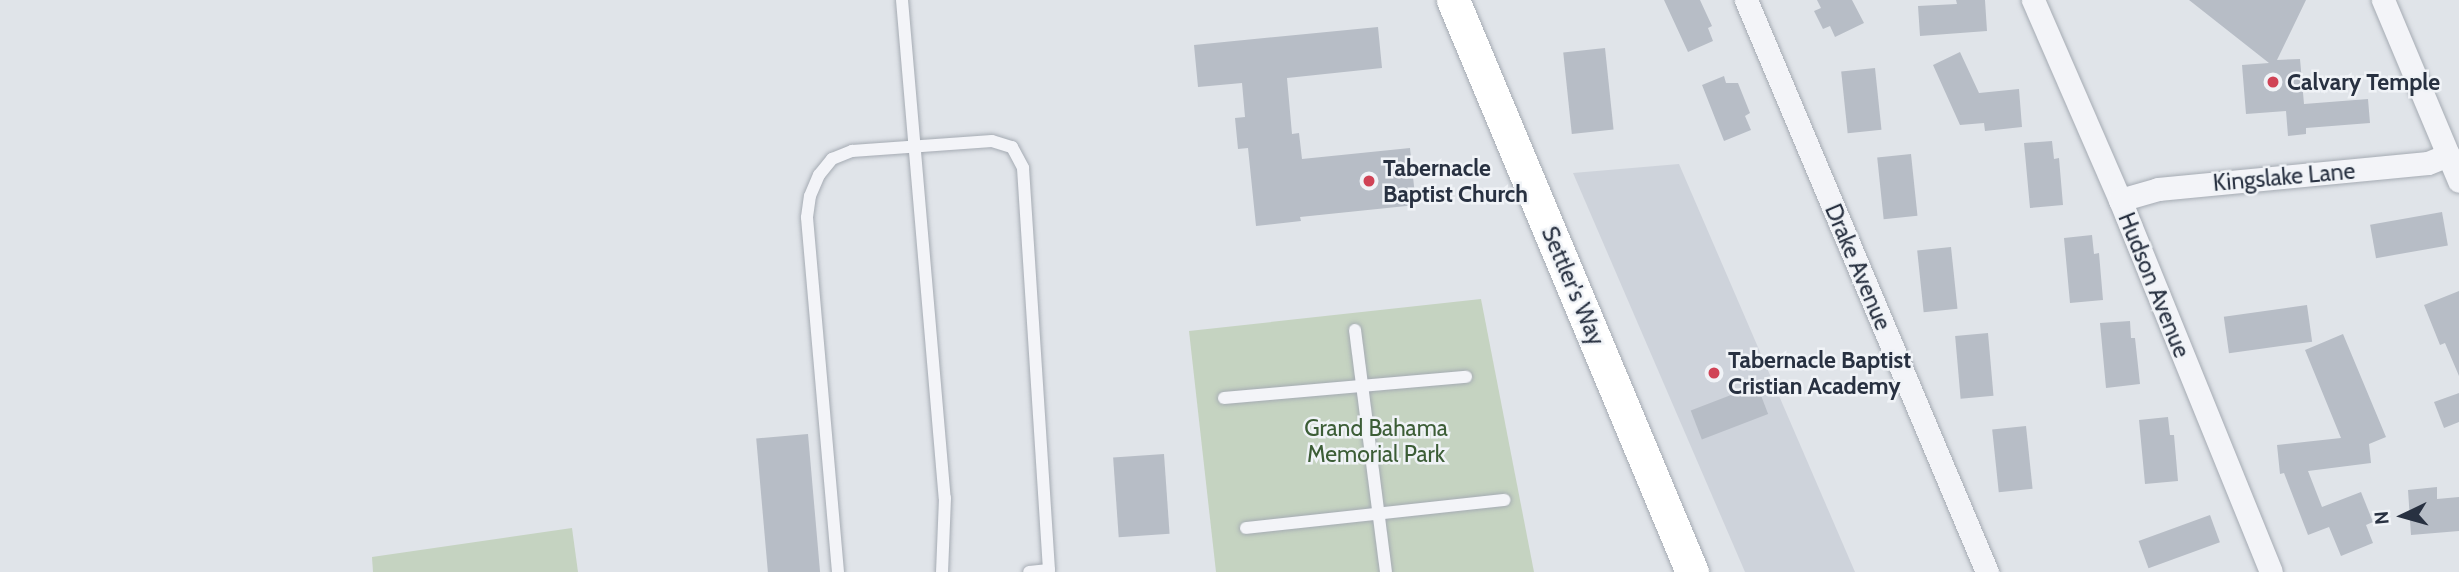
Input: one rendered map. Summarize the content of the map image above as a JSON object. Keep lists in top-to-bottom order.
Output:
{
  "streets": {
    "main road": ["Settler's Way"],
    "street": ["Kingslake Lane", "Drake Avenue", "Hudson Avenue"]
  },
  "crossings": [
    ["Kingslake Lane", "Hudson Avenue"]
  ],
  "parks": ["Grand Bahama Memorial Park"],
  "places": ["Calvary Temple", "Tabernacle Baptist Church", "Tabernacle Baptist Cristian Academy"],
  "north": "left"
}
